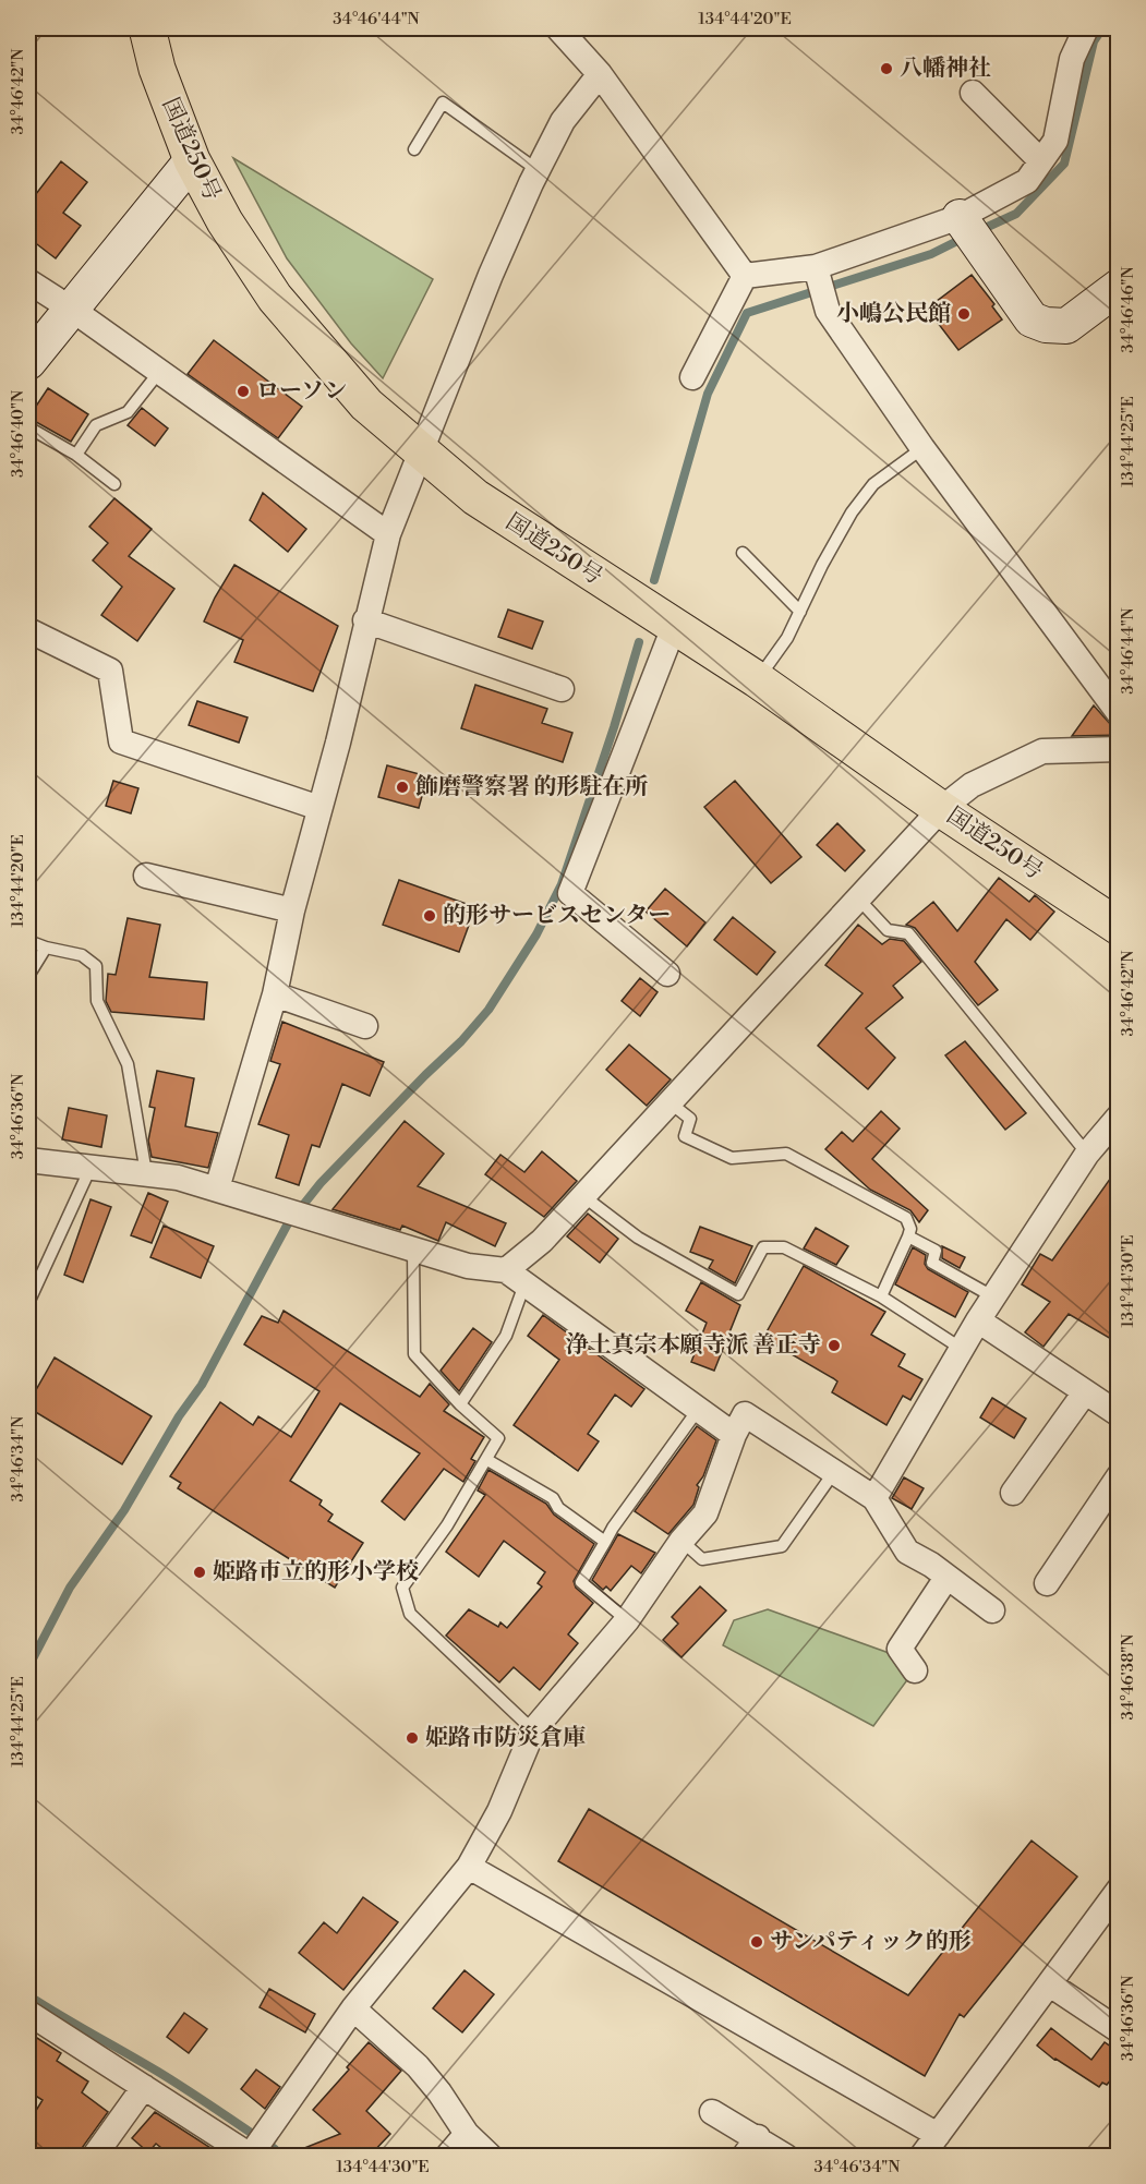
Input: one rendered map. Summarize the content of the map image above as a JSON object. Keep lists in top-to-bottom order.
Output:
{
  "streets": {
    "highway": ["国道250号"]
  },
  "places": [
    "八幡神社",
    "小嶋公民館",
    "ローソン",
    "飾磨警察署 的形駐在所",
    "的形サービスセンター",
    "浄土真宗本願寺派 善正寺",
    "姫路市立的形小学校",
    "姫路市防災倉庫",
    "サンパティック的形"
  ],
  "coordinates": [
    "34°46'44\"N",
    "134°44'20\"E",
    "34°46'42\"N",
    "34°46'46\"N",
    "34°46'40\"N",
    "134°44'25\"E",
    "34°46'36\"N",
    "134°44'30\"E",
    "34°46'34\"N",
    "34°46'38\"N"
  ]
}
